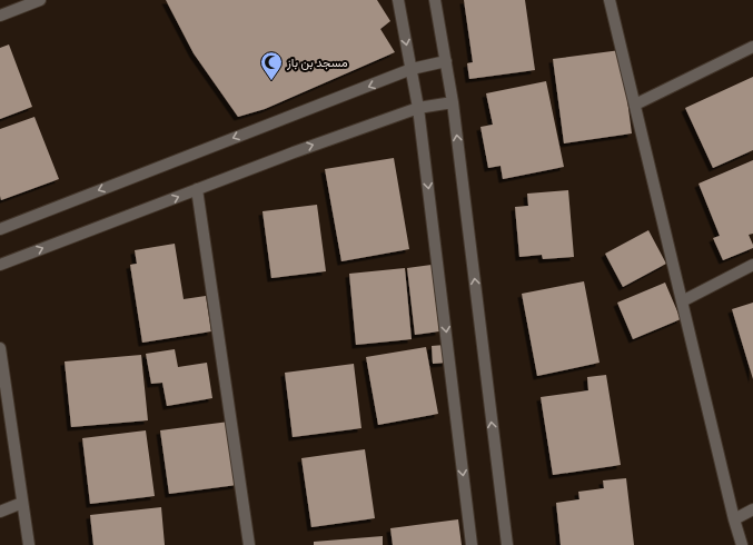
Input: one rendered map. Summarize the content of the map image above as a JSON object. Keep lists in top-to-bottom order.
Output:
{
  "places": {
    "mosque": ["مسجد بن باز"]
  }
}
